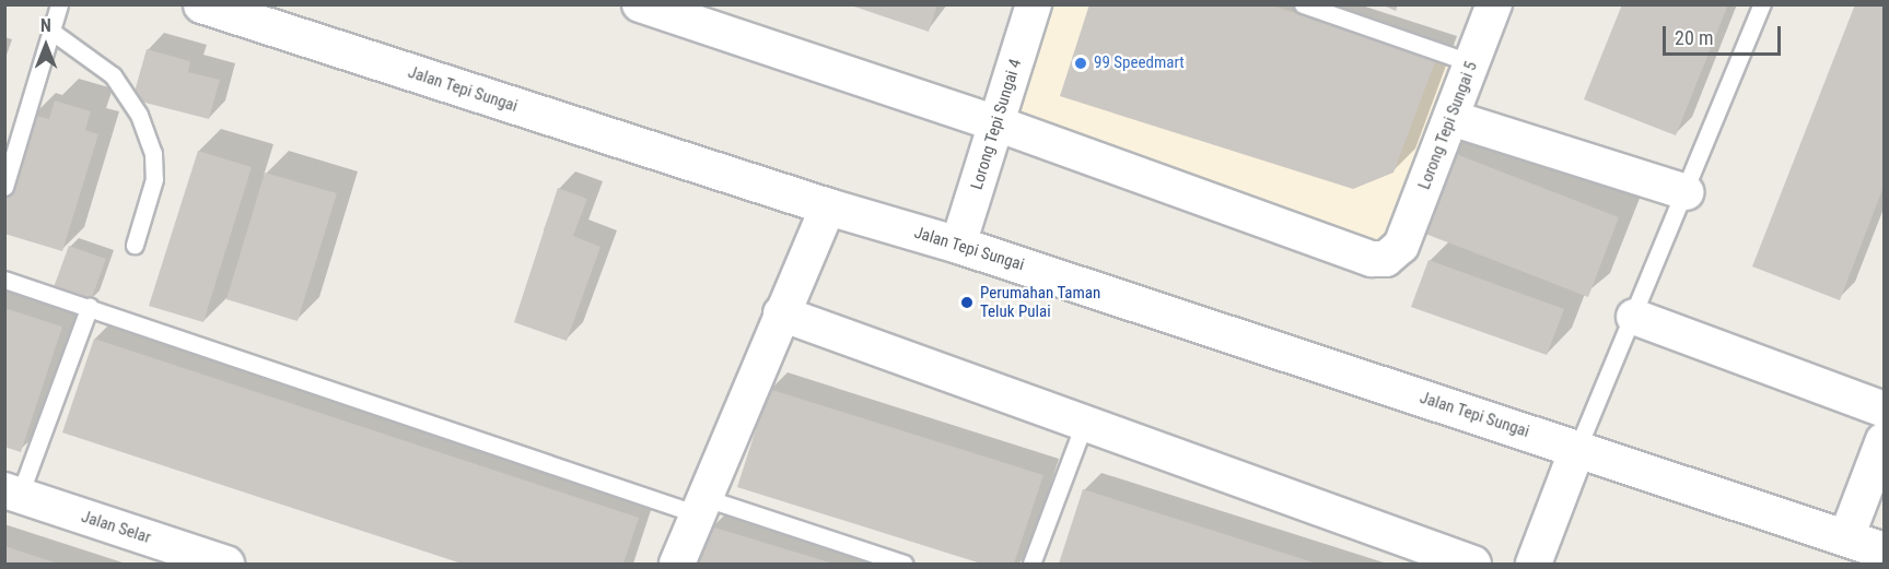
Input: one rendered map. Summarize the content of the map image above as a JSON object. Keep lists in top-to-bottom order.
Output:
{
  "streets": {
    "main road": ["Jalan Tepi Sungai"],
    "street": ["Lorong Tepi Sungai 4", "Lorong Tepi Sungai 5", "Jalan Selar"]
  },
  "crossings": [
    ["Jalan Tepi Sungai", "Lorong Tepi Sungai 4"],
    ["Lorong Tepi Sungai 4", "Lorong Tepi Sungai 5"]
  ],
  "places": ["99 Speedmart", "Perumahan Taman Teluk Pulai"],
  "scale_bar": "20 m",
  "north": "top"
}
